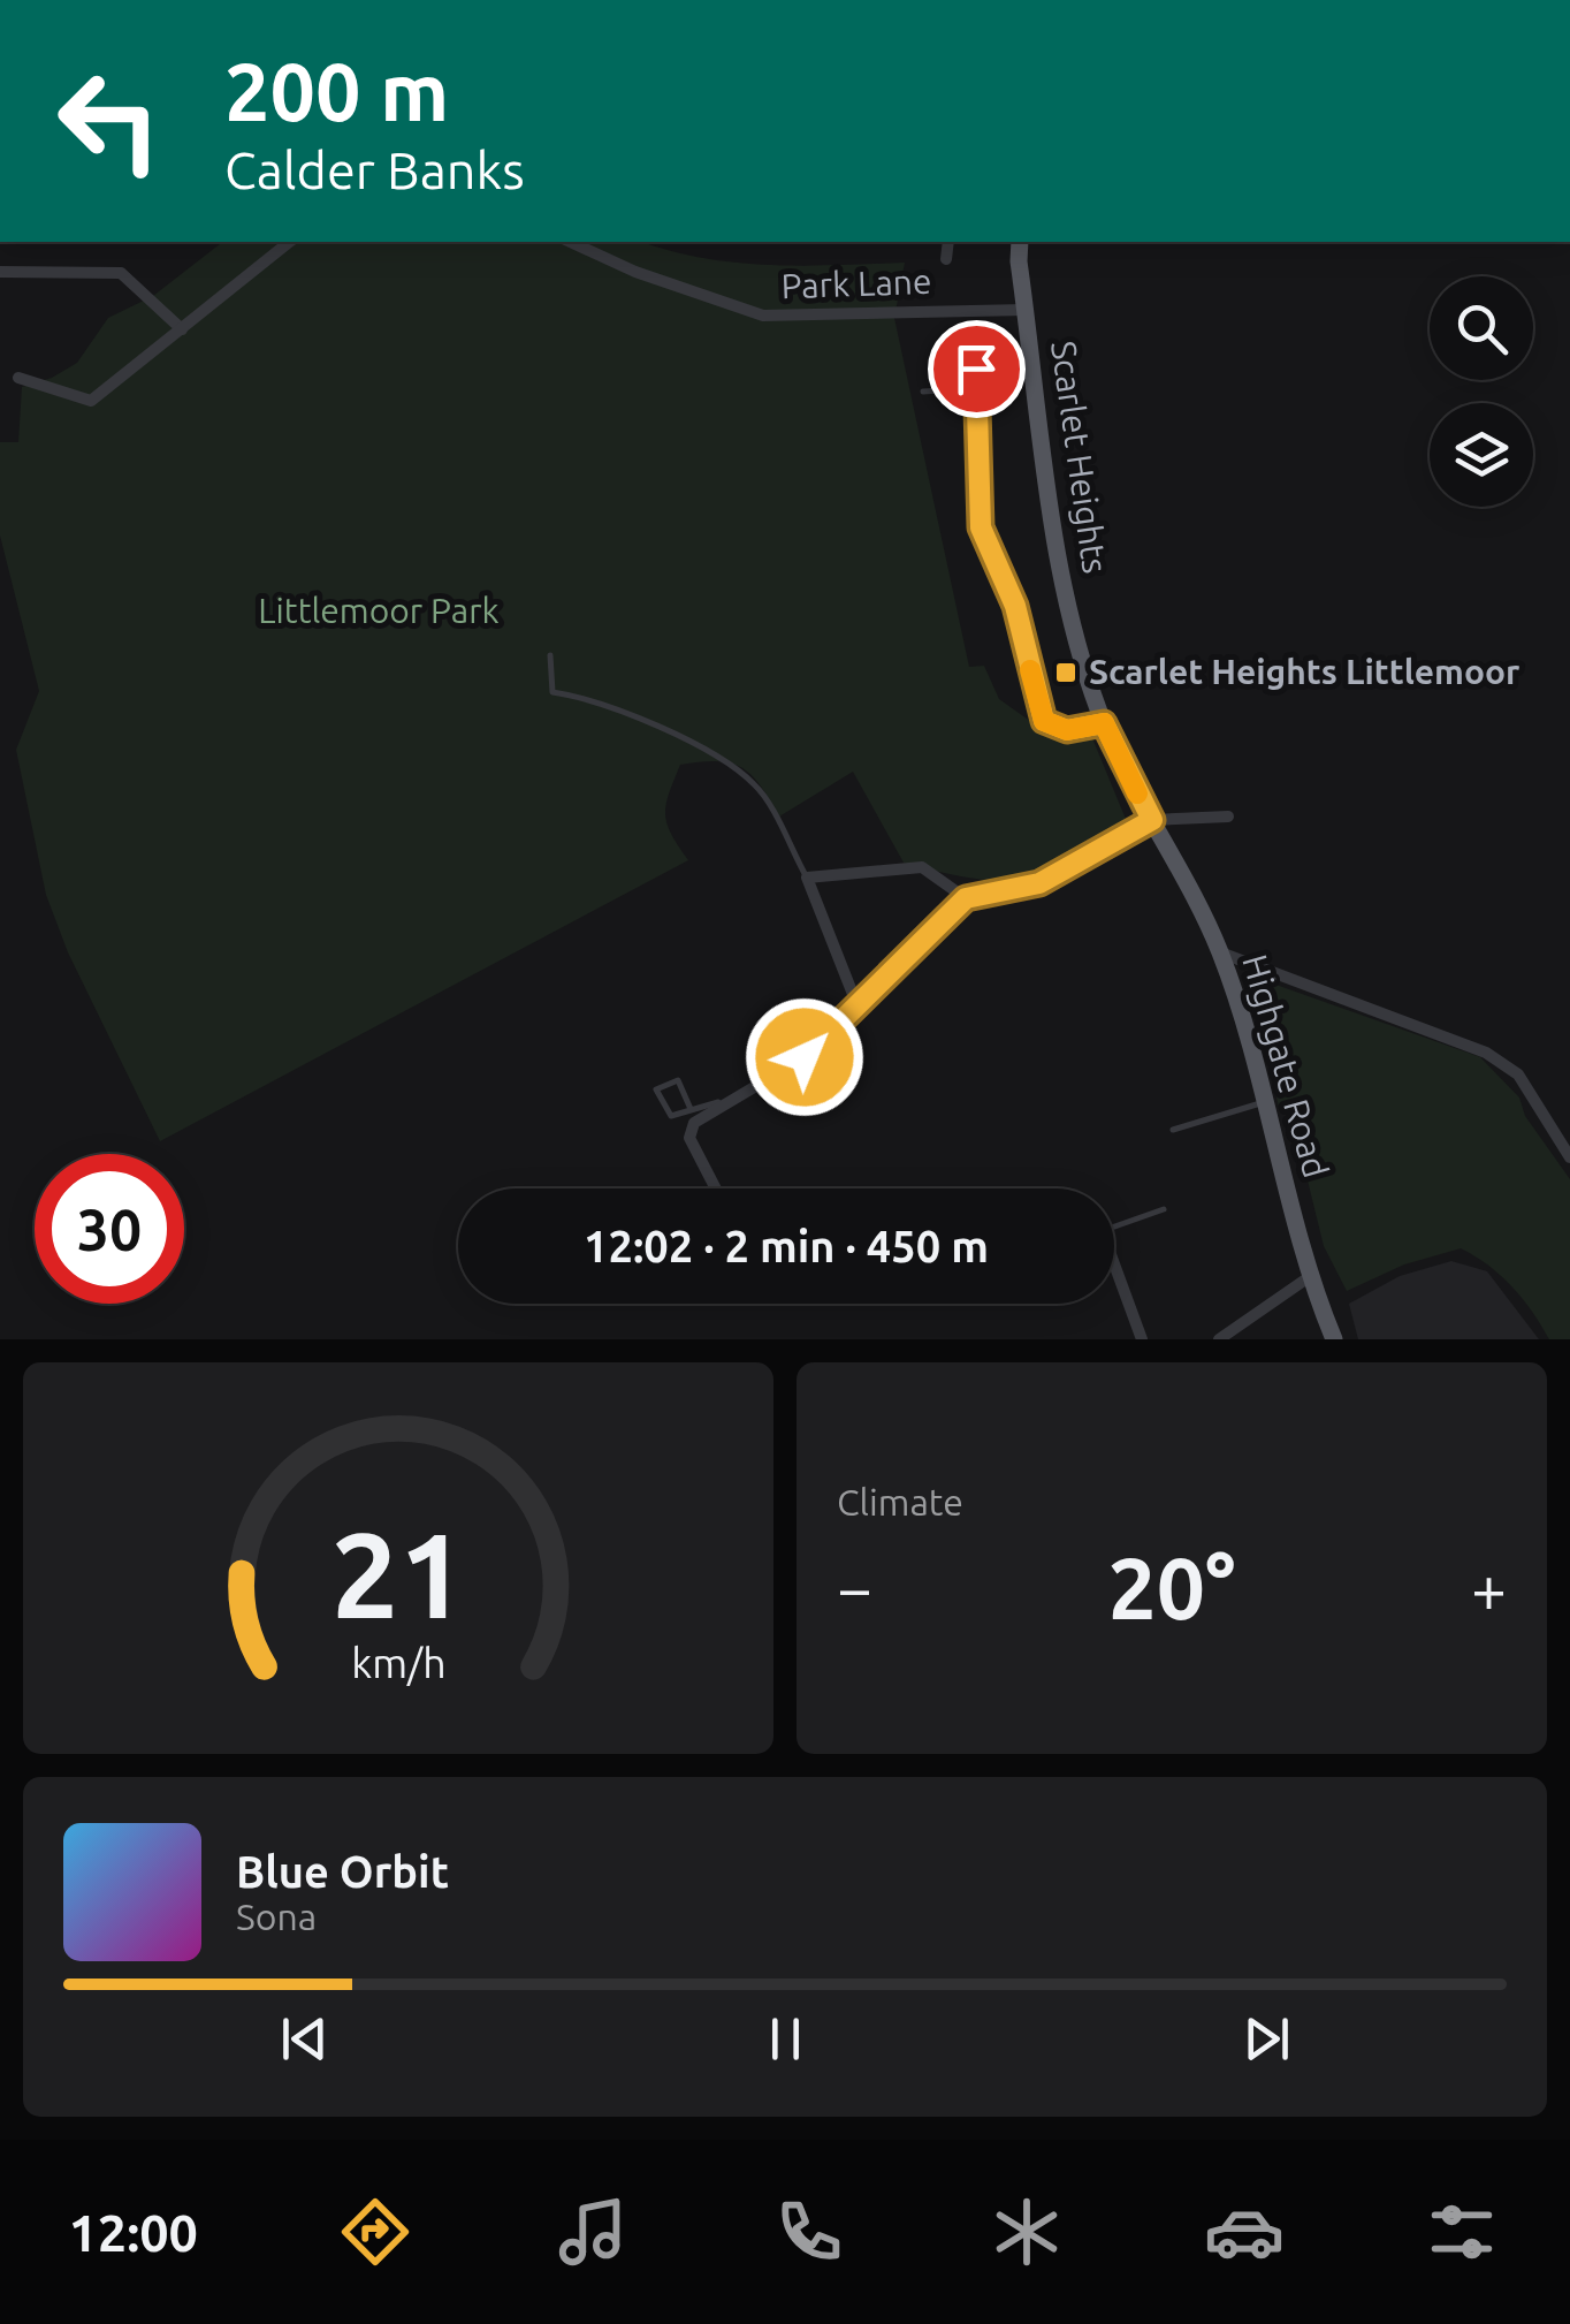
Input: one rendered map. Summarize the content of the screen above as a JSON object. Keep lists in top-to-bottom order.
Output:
{
  "streets": {
    "main road": ["Scarlet Heights", "Highgate Road"],
    "street": ["Park Lane"]
  },
  "crossings": [
    ["Park Lane", "Scarlet Heights"],
    ["Scarlet Heights", "Highgate Road"]
  ],
  "parks": ["Littlemoor Park"],
  "places": {
    "transit": ["Scarlet Heights Littlemoor"]
  },
  "page": {
    "turn": ["200 m", "Calder Banks"],
    "limit": "30",
    "trip": "12:02 · 2 min · 450 m",
    "tile": "Climate",
    "heat": ["−", "20°", "+"],
    "song": ["Blue Orbit", "Sona"],
    "tabs": "12:00",
    "gauge": ["21", "km/h"]
  }
}
